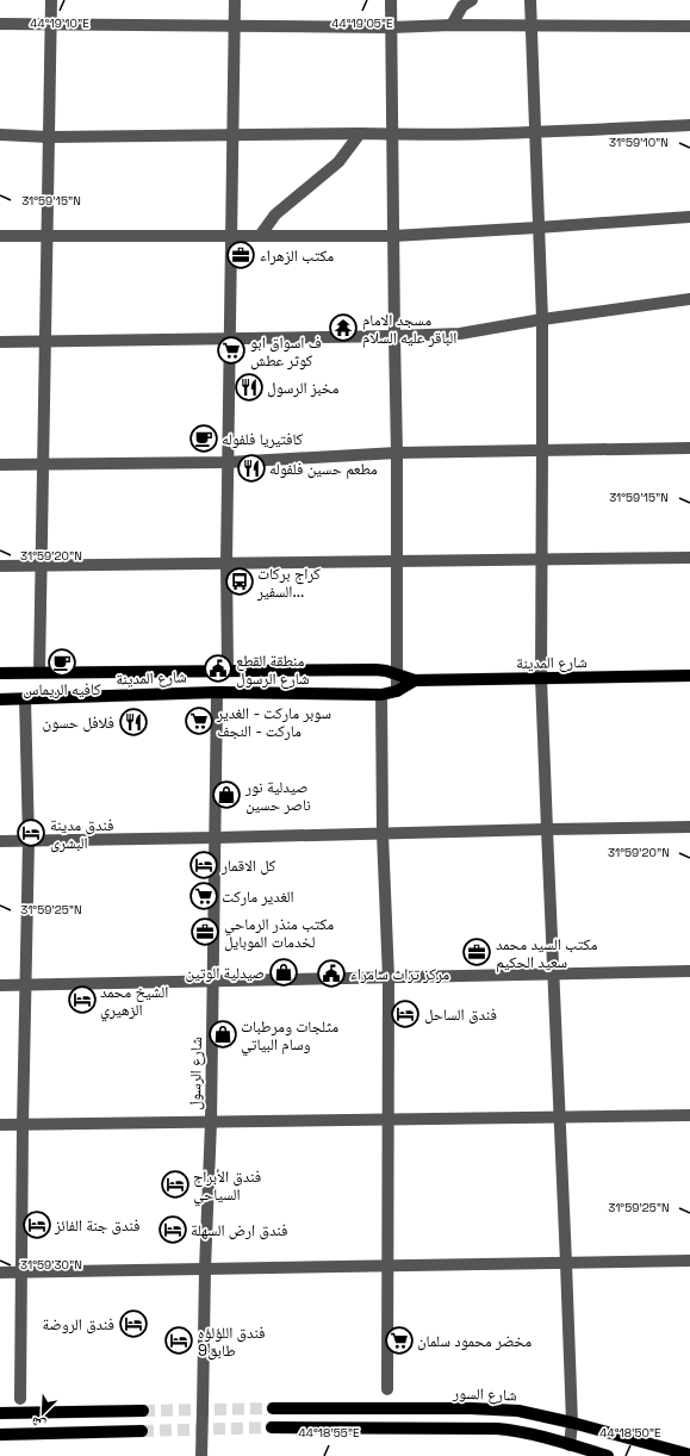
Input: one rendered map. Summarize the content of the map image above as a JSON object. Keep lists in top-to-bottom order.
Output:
{
  "streets": {
    "main road": ["شارع المدينة", "شارع السور"],
    "street": ["شارع الرسول"]
  },
  "crossings": [
    ["شارع المدينة", "شارع الرسول"]
  ],
  "places": {
    "office": ["مكتب الزهراء", "مكتب منذر الرماحي لخدمات الموبايل", "مكتب السيد محمد سعيد الحكيم"],
    "temple": ["مسجد الامام الباقر عليه السلام"],
    "supermarket": [
      "ف اسواق ابو كوثر عطش",
      "سوبر ماركت - الغدير ماركت - النجف",
      "الغدير ماركت",
      "مخضر محمود سلمان"
    ],
    "restaurant": ["مخبز الرسول", "مطعم حسين فلفوله", "فلافل حسون"],
    "cafe": ["كافتيريا فلفوله", "كافيه الريماس"],
    "bus stop": ["كراج بركات السفير..."],
    "public building": ["منطقة القطع شارع الرسول", "مركز تراث سامراء"],
    "shop": ["صيدلية نور ناصر حسين", "صيدلية الوتين", "مثلجات ومرطبات وسام البياتي"],
    "hotel": [
      "فندق مدينة البشرى",
      "كل الاقمار",
      "الشيخ محمد الزهيري",
      "فندق الساحل",
      "فندق الأبراج السياحي",
      "فندق جنة الفائز",
      "فندق ارض السهلة",
      "فندق الروضة",
      "فندق اللؤلؤه 9طابق"
    ]
  },
  "north": "bottom left",
  "coordinates": [
    "44°19'10\"E",
    "44°19'05\"E",
    "31°59'10\"N",
    "31°59'15\"N",
    "31°59'20\"N",
    "31°59'25\"N",
    "31°59'30\"N",
    "44°18'55\"E",
    "44°18'50\"E"
  ]
}
